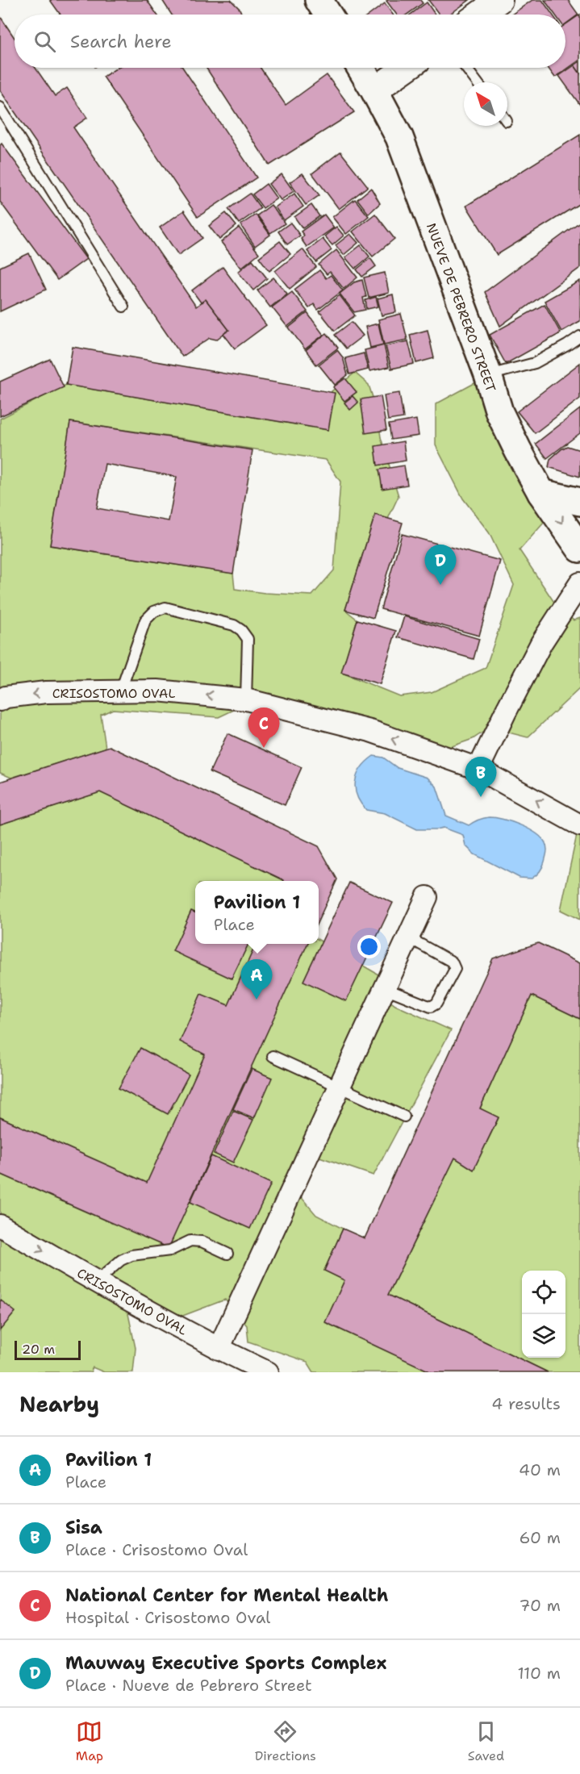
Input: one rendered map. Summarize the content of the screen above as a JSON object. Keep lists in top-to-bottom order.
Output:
{
  "streets": {
    "main road": ["NUEVE DE PEBRERO STREET"],
    "street": ["CRISOSTOMO OVAL"]
  },
  "scale_bar": "20 m",
  "north": "top left",
  "page": {
    "search": "Search here",
    "pins": [
      "D",
      "C",
      "B",
      "A"
    ],
    "popup": ["Pavilion 1", "Place"],
    "scale": "20 m",
    "heading": ["Nearby", "4 results"],
    "list": [
      {
        "mark": "A",
        "name": "Pavilion 1",
        "note": "Place",
        "value": "40 m"
      },
      {
        "mark": "B",
        "name": "Sisa",
        "note": "Place · Crisostomo Oval",
        "value": "60 m"
      },
      {
        "mark": "C",
        "name": "National Center for Mental Health",
        "note": "Hospital · Crisostomo Oval",
        "value": "70 m"
      },
      {
        "mark": "D",
        "name": "Mauway Executive Sports Complex",
        "note": "Place · Nueve de Pebrero Street",
        "value": "110 m"
      }
    ],
    "nav": ["Map", "Directions", "Saved"]
  }
}
